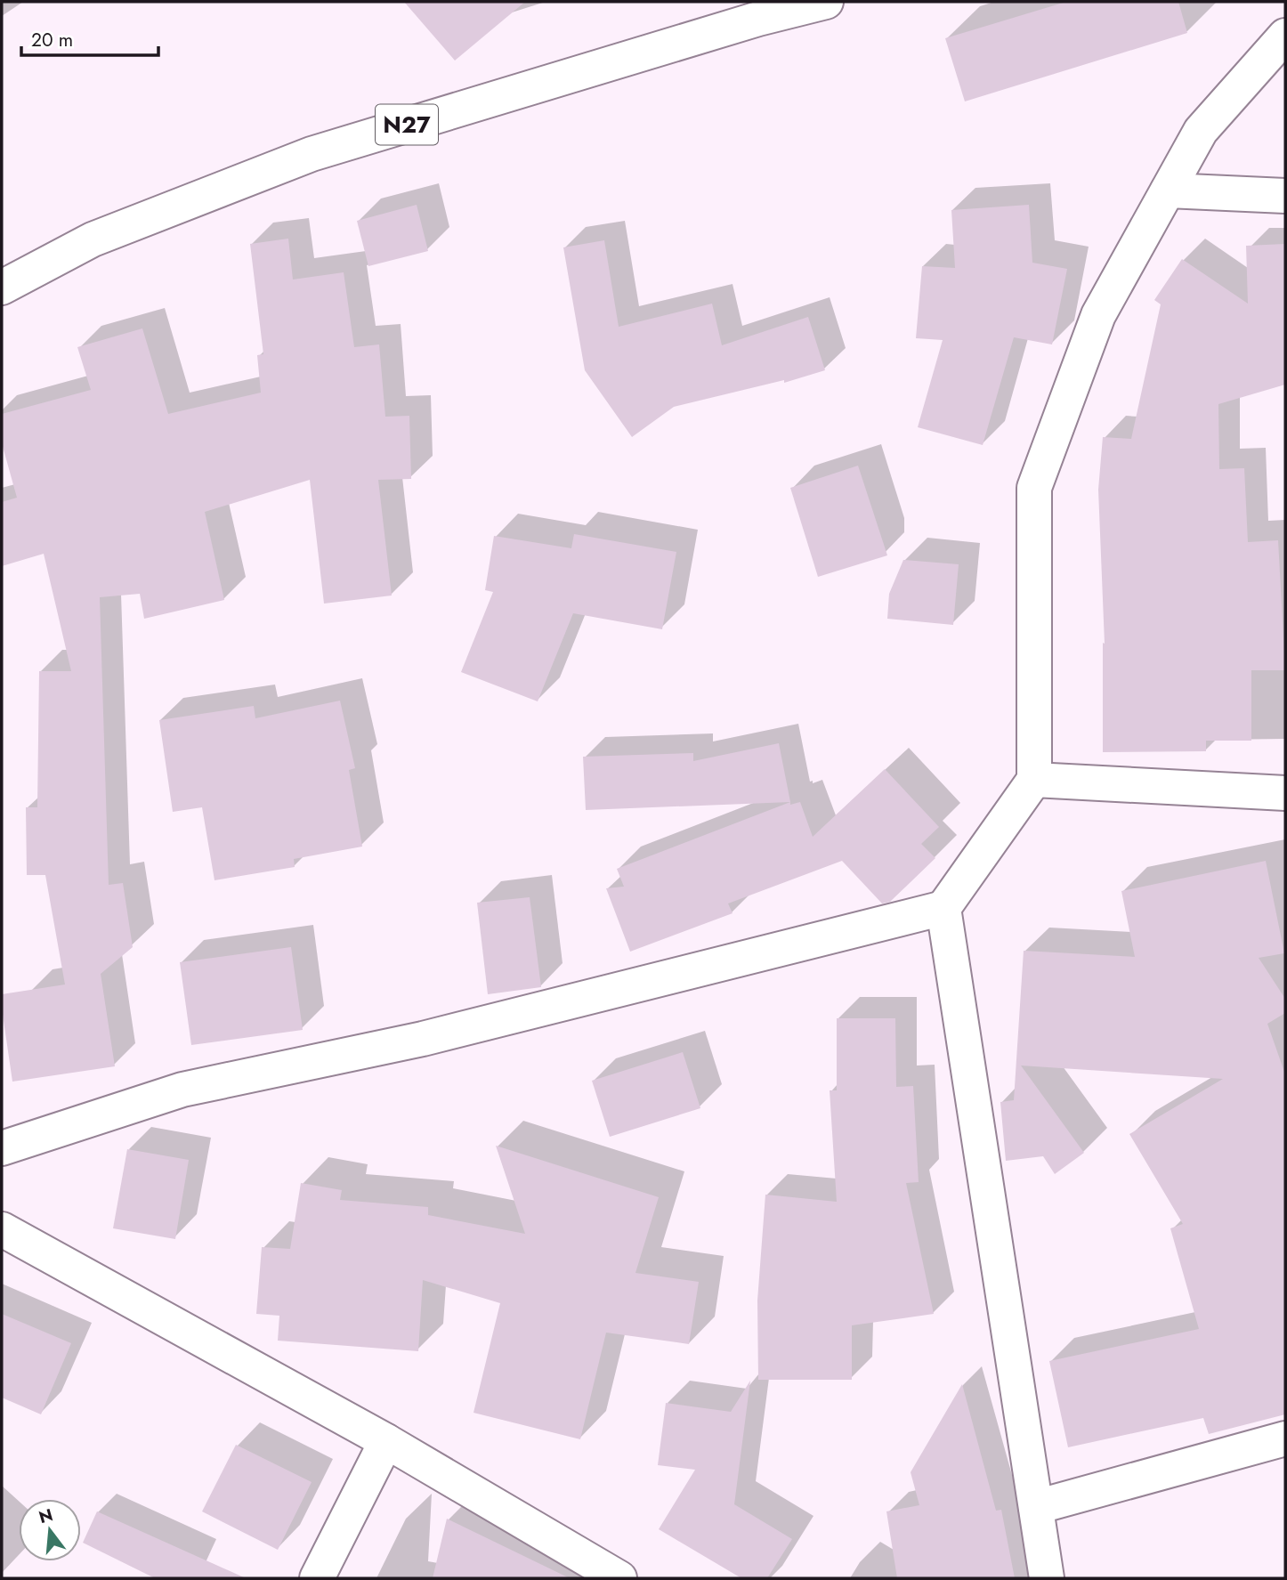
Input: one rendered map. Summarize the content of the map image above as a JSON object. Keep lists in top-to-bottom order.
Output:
{
  "streets": {
    "street": ["N27"]
  },
  "scale_bar": "20 m",
  "north": "top"
}
